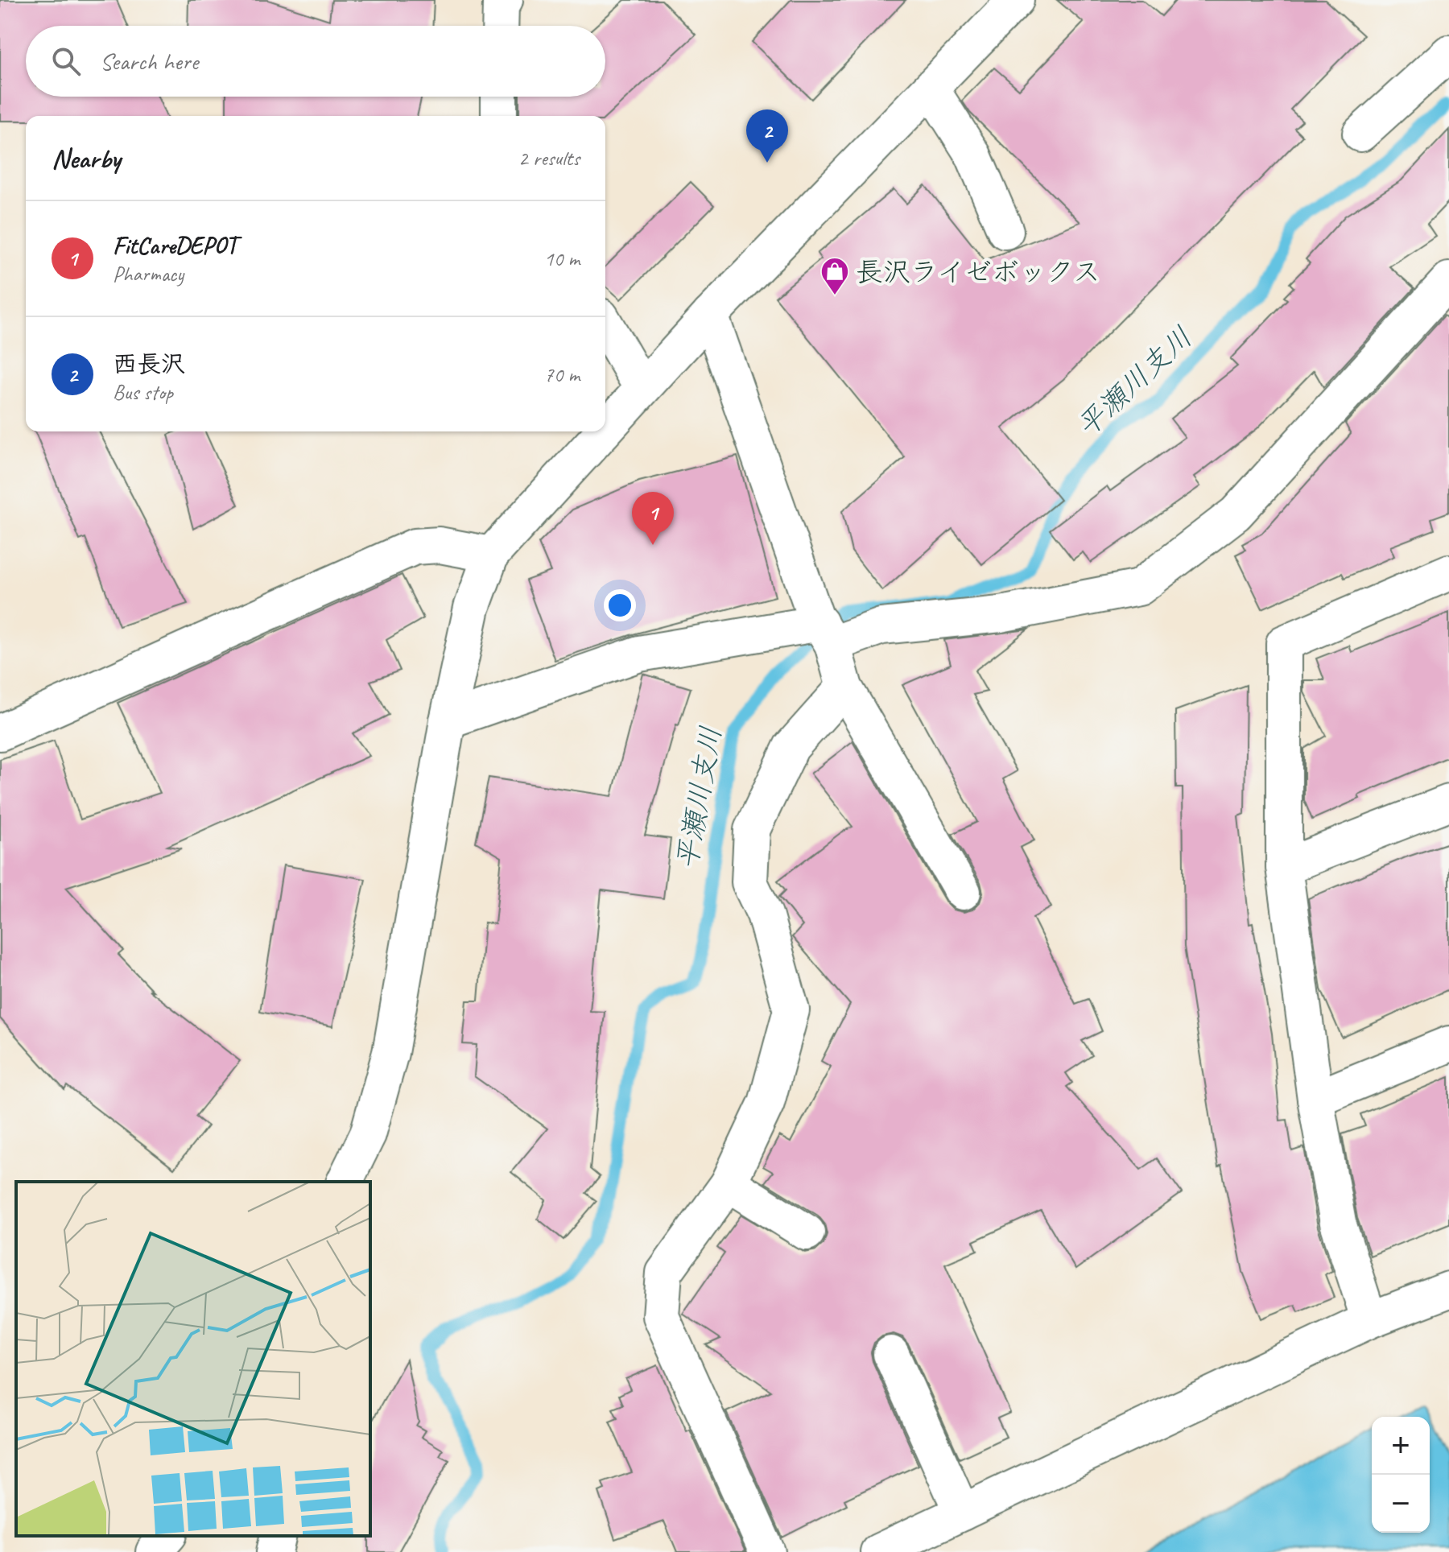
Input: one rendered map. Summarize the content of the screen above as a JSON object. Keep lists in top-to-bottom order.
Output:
{
  "water": ["平瀬川支川"],
  "places": {
    "shop": ["長沢ライゼボックス"]
  },
  "page": {
    "search": "Search here",
    "pins": ["2", "1"],
    "heading": ["Nearby", "2 results"],
    "list": [
      {
        "mark": "1",
        "name": "FitCareDEPOT",
        "note": "Pharmacy",
        "value": "10 m"
      },
      {
        "mark": "2",
        "name": "西長沢",
        "note": "Bus stop",
        "value": "70 m"
      }
    ],
    "map_buttons": ["+", "−"]
  }
}
